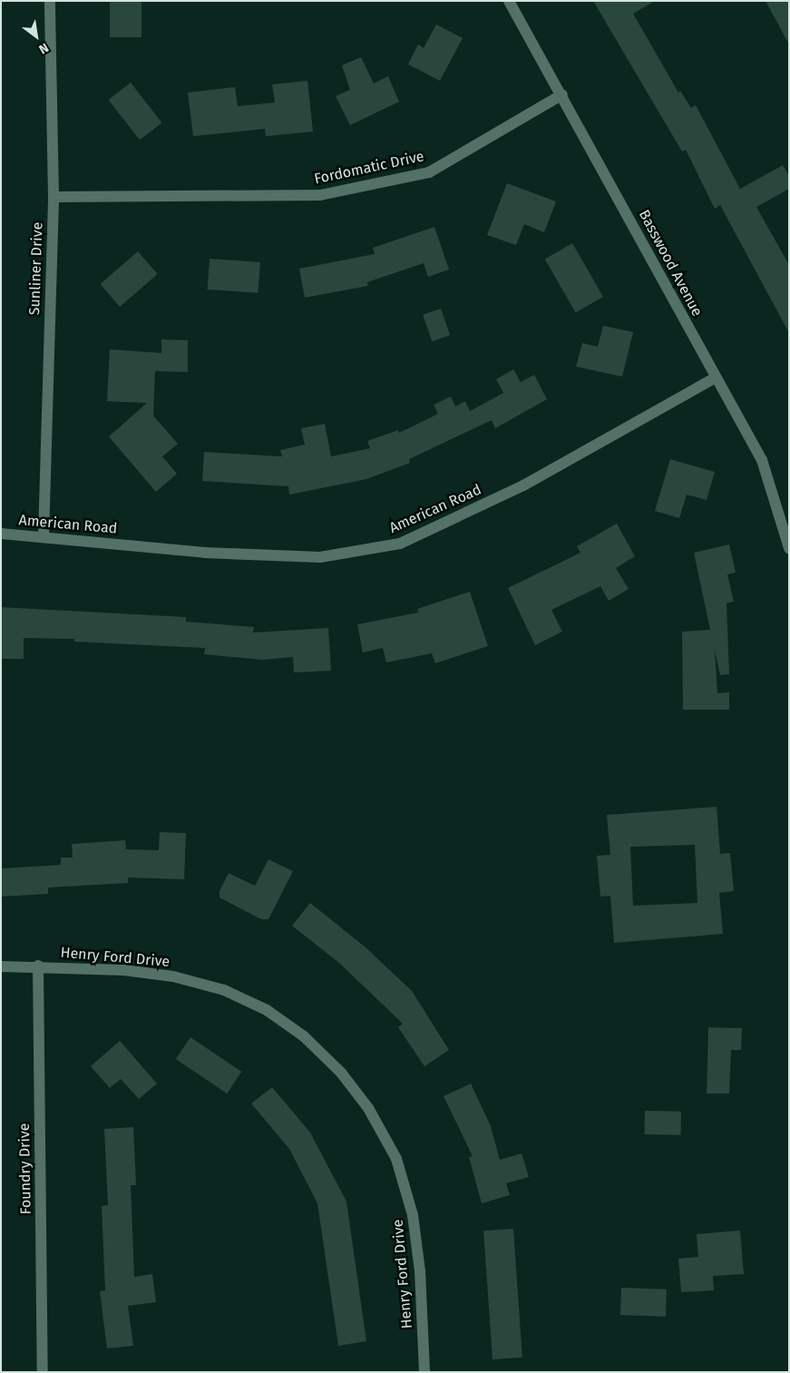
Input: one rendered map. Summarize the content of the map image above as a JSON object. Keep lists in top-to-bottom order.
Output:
{
  "streets": {
    "street": [
      "Fordomatic Drive",
      "Basswood Avenue",
      "Sunliner Drive",
      "American Road",
      "Henry Ford Drive",
      "Foundry Drive"
    ]
  },
  "crossings": [
    ["Fordomatic Drive", "Basswood Avenue"],
    ["Fordomatic Drive", "Sunliner Drive"],
    ["Basswood Avenue", "American Road"],
    ["Sunliner Drive", "American Road"],
    ["Henry Ford Drive", "Foundry Drive"]
  ],
  "north": "bottom right"
}
